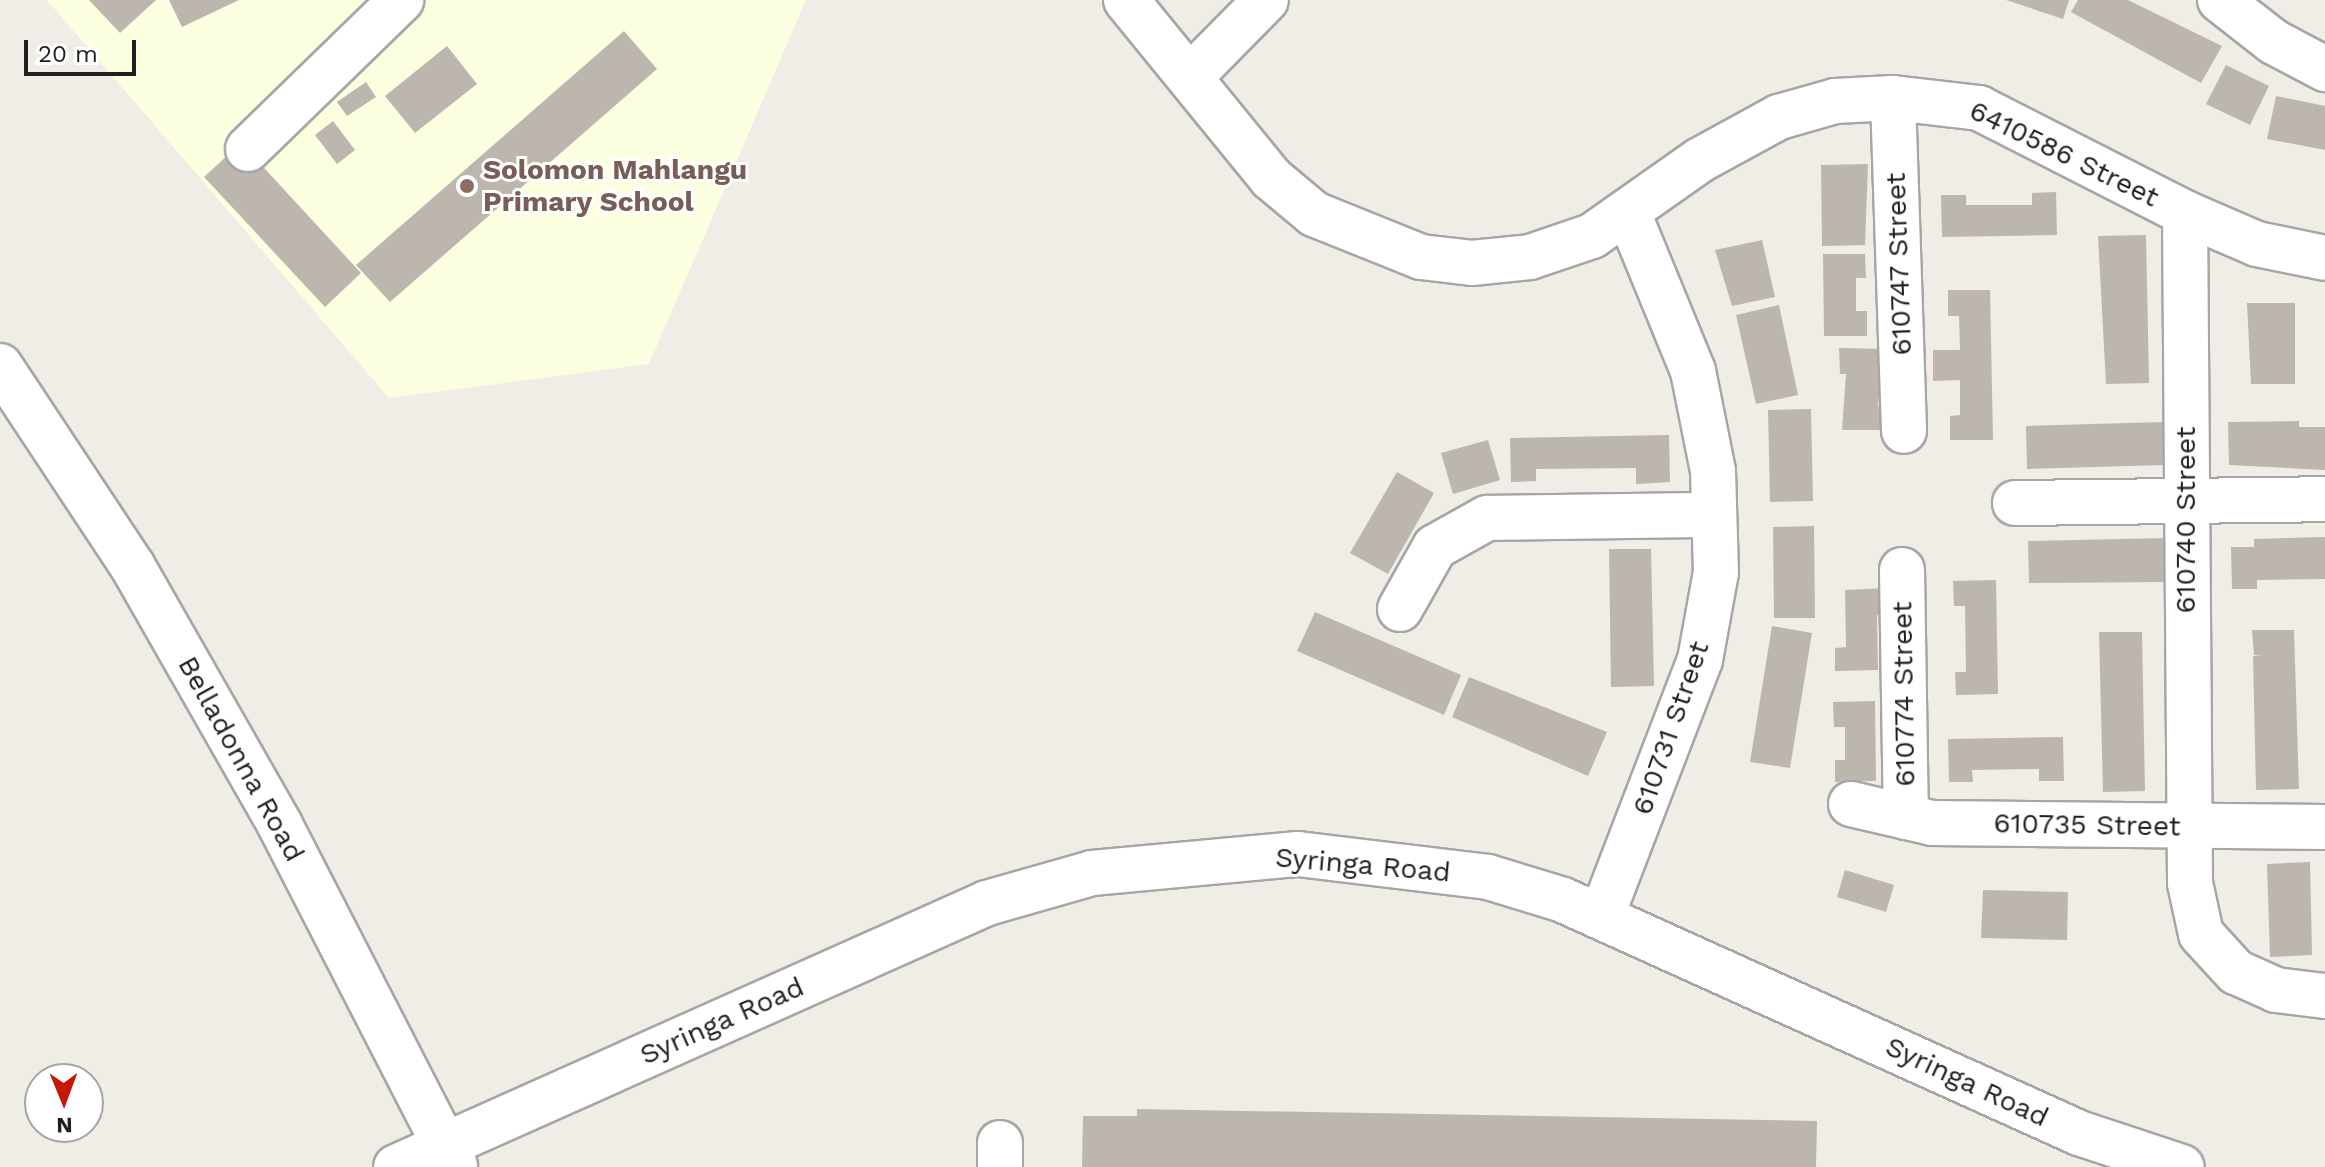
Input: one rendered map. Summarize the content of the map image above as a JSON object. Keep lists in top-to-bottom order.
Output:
{
  "streets": {
    "street": [
      "6410586 Street",
      "610747 Street",
      "610740 Street",
      "610774 Street",
      "610731 Street",
      "Belladonna Road",
      "610735 Street",
      "Syringa Road"
    ]
  },
  "crossings": [
    ["6410586 Street", "610747 Street"],
    ["6410586 Street", "610740 Street"],
    ["6410586 Street", "610731 Street"],
    ["610740 Street", "610735 Street"],
    ["610774 Street", "610735 Street"],
    ["610731 Street", "Syringa Road"],
    ["Belladonna Road", "Syringa Road"]
  ],
  "places": ["Solomon Mahlangu Primary School"],
  "scale_bar": "20 m",
  "north": "bottom"
}
